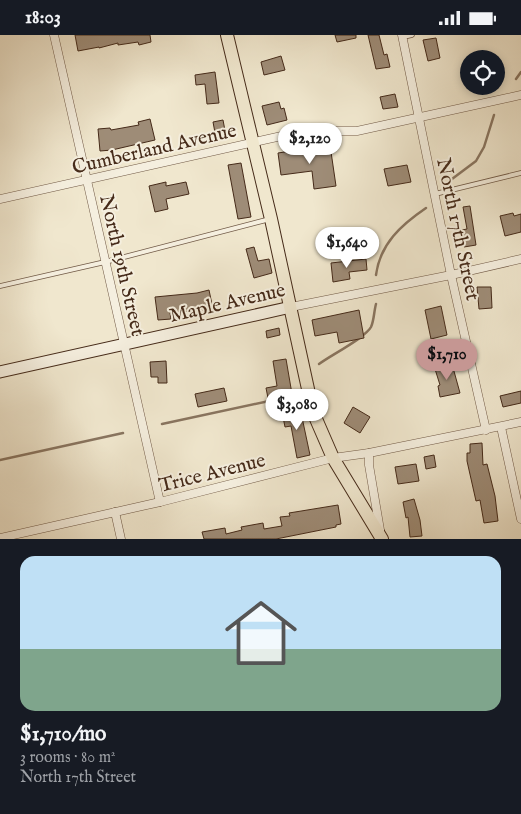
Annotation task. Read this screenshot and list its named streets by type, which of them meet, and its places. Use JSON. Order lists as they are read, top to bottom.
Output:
{
  "streets": {
    "street": [
      "Cumberland Avenue",
      "North 17th Street",
      "North 19th Street",
      "Maple Avenue",
      "Trice Avenue"
    ]
  },
  "crossings": [
    ["Cumberland Avenue", "North 17th Street"],
    ["Cumberland Avenue", "North 19th Street"],
    ["North 17th Street", "Maple Avenue"],
    ["North 17th Street", "Trice Avenue"],
    ["North 19th Street", "Maple Avenue"],
    ["North 19th Street", "Trice Avenue"]
  ],
  "page": {
    "status": "18:03",
    "price": [
      "$2,120",
      "$1,640",
      "$1,710",
      "$3,080"
    ],
    "list": [
      {
        "name": "$1,710/mo",
        "note": "3 rooms · 80 m² · North 17th Street"
      }
    ]
  }
}
